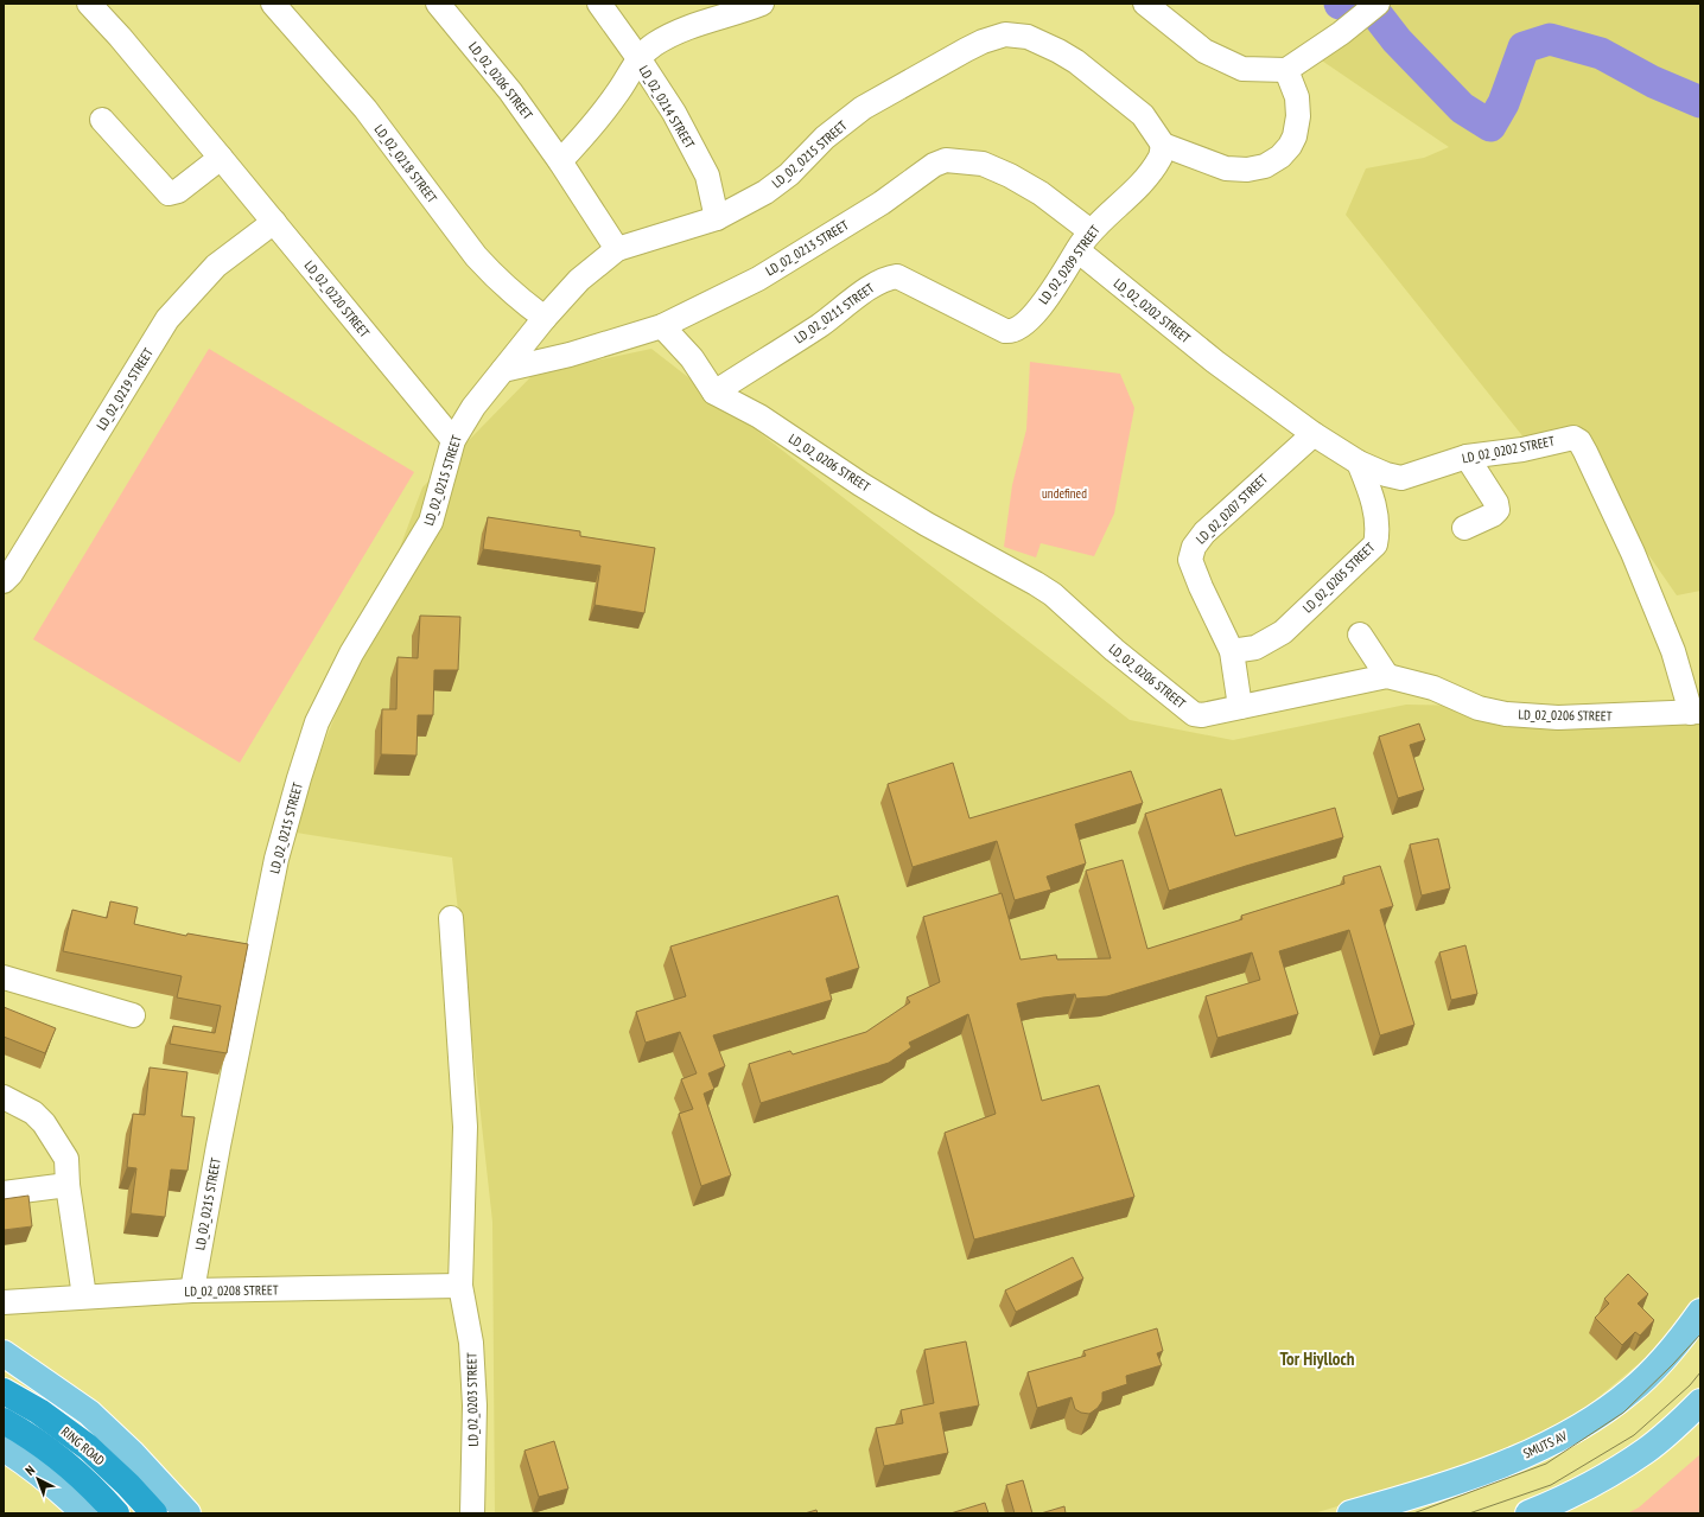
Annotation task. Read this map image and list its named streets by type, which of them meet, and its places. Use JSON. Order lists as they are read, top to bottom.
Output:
{
  "streets": {
    "highway": ["RING ROAD"],
    "main road": ["SMUTS AV"],
    "street": [
      "LD_02_0206 STREET",
      "LD_02_0214 STREET",
      "LD_02_0215 STREET",
      "LD_02_0218 STREET",
      "LD_02_0213 STREET",
      "LD_02_0209 STREET",
      "LD_02_0220 STREET",
      "LD_02_0202 STREET",
      "LD_02_0211 STREET",
      "LD_02_0219 STREET",
      "LD_02_0207 STREET",
      "LD_02_0205 STREET",
      "LD_02_0208 STREET",
      "LD_02_0203 STREET"
    ]
  },
  "crossings": [
    ["LD_02_0206 STREET", "LD_02_0215 STREET"],
    ["LD_02_0206 STREET", "LD_02_0202 STREET"],
    ["LD_02_0206 STREET", "LD_02_0211 STREET"],
    ["LD_02_0206 STREET", "LD_02_0207 STREET"],
    ["LD_02_0214 STREET", "LD_02_0215 STREET"],
    ["LD_02_0215 STREET", "LD_02_0218 STREET"],
    ["LD_02_0215 STREET", "LD_02_0213 STREET"],
    ["LD_02_0215 STREET", "LD_02_0209 STREET"],
    ["LD_02_0215 STREET", "LD_02_0220 STREET"],
    ["LD_02_0215 STREET", "LD_02_0208 STREET"],
    ["LD_02_0213 STREET", "LD_02_0209 STREET"],
    ["LD_02_0209 STREET", "LD_02_0202 STREET"],
    ["LD_02_0209 STREET", "LD_02_0211 STREET"],
    ["LD_02_0220 STREET", "LD_02_0219 STREET"],
    ["LD_02_0202 STREET", "LD_02_0207 STREET"],
    ["LD_02_0202 STREET", "LD_02_0205 STREET"],
    ["LD_02_0207 STREET", "LD_02_0205 STREET"],
    ["LD_02_0208 STREET", "LD_02_0203 STREET"]
  ],
  "districts": ["Tor Hiylloch"],
  "parks": ["undefined"],
  "north": "top left"
}
